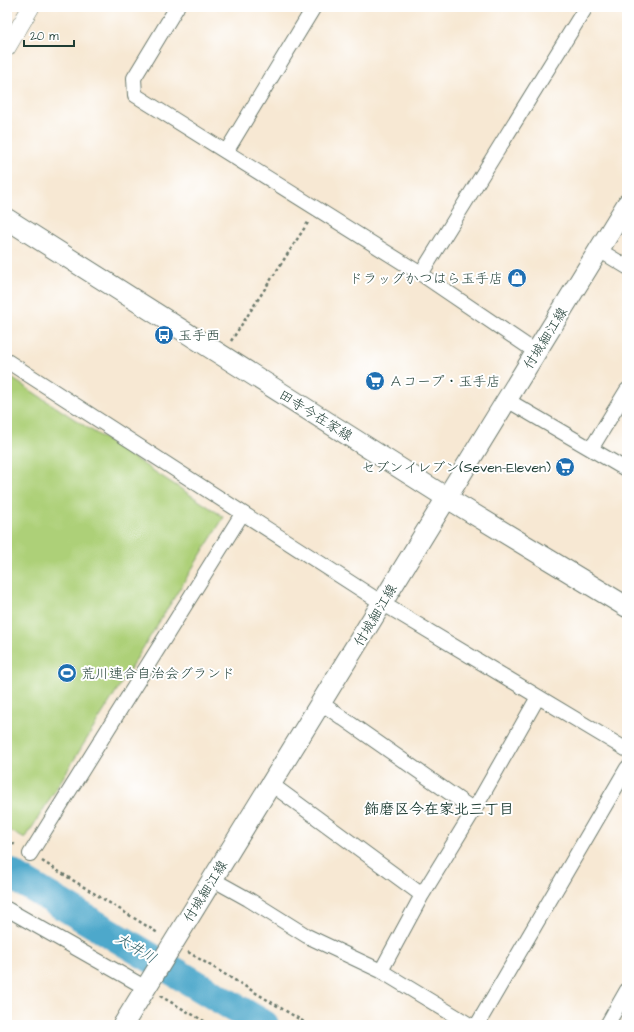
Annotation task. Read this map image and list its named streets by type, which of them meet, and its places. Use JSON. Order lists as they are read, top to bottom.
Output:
{
  "streets": {
    "main road": ["付城細江線", "田寺今在家線"]
  },
  "crossings": [
    ["付城細江線", "田寺今在家線"]
  ],
  "districts": ["飾磨区今在家北三丁目"],
  "water": ["大井川"],
  "places": {
    "shop": ["ドラッグかつはら玉手店"],
    "bus stop": ["玉手西"],
    "supermarket": ["Ａコープ・玉手店", "セブンイレブン(Seven-Eleven)"],
    "sports": ["荒川連合自治会グランド"]
  },
  "scale_bar": "20 m"
}
